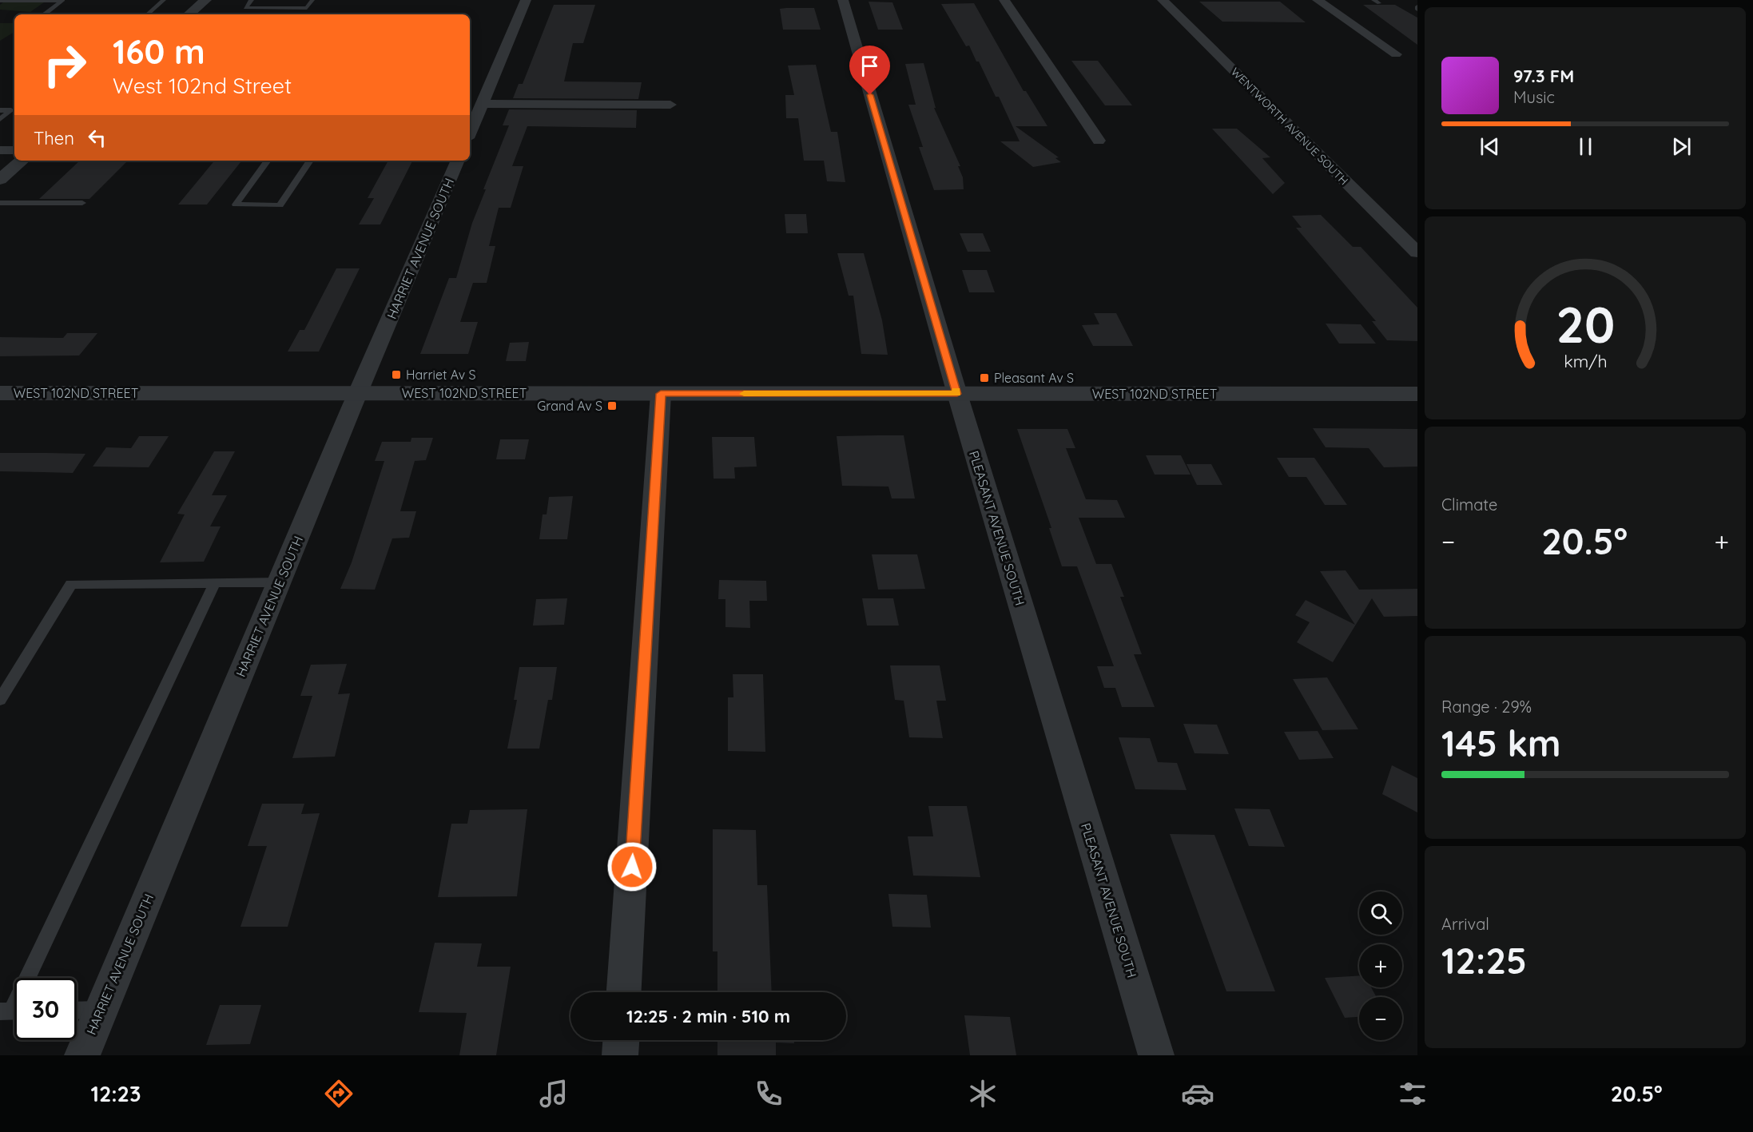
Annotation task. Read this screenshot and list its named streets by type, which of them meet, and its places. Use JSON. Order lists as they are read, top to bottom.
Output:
{
  "streets": {
    "street": [
      "WENTWORTH AVENUE SOUTH",
      "HARRIET AVENUE SOUTH",
      "WEST 102ND STREET",
      "PLEASANT AVENUE SOUTH"
    ]
  },
  "crossings": [
    ["HARRIET AVENUE SOUTH", "WEST 102ND STREET"],
    ["WEST 102ND STREET", "PLEASANT AVENUE SOUTH"]
  ],
  "places": {
    "transit": ["Harriet Av S", "Pleasant Av S", "Grand Av S"]
  },
  "page": {
    "turn": ["160 m", "West 102nd Street"],
    "song": ["97.3 FM", "Music"],
    "then": "Then",
    "tile": [
      "Climate",
      ["Range · 29%", "145 km"],
      ["Arrival", "12:25"]
    ],
    "heat": ["−", "20.5°", "+"],
    "map_buttons": ["+", "−"],
    "limit": "30",
    "trip": "12:25 · 2 min · 510 m",
    "tabs": ["12:23", "20.5°"],
    "gauge": ["20", "km/h"]
  }
}
